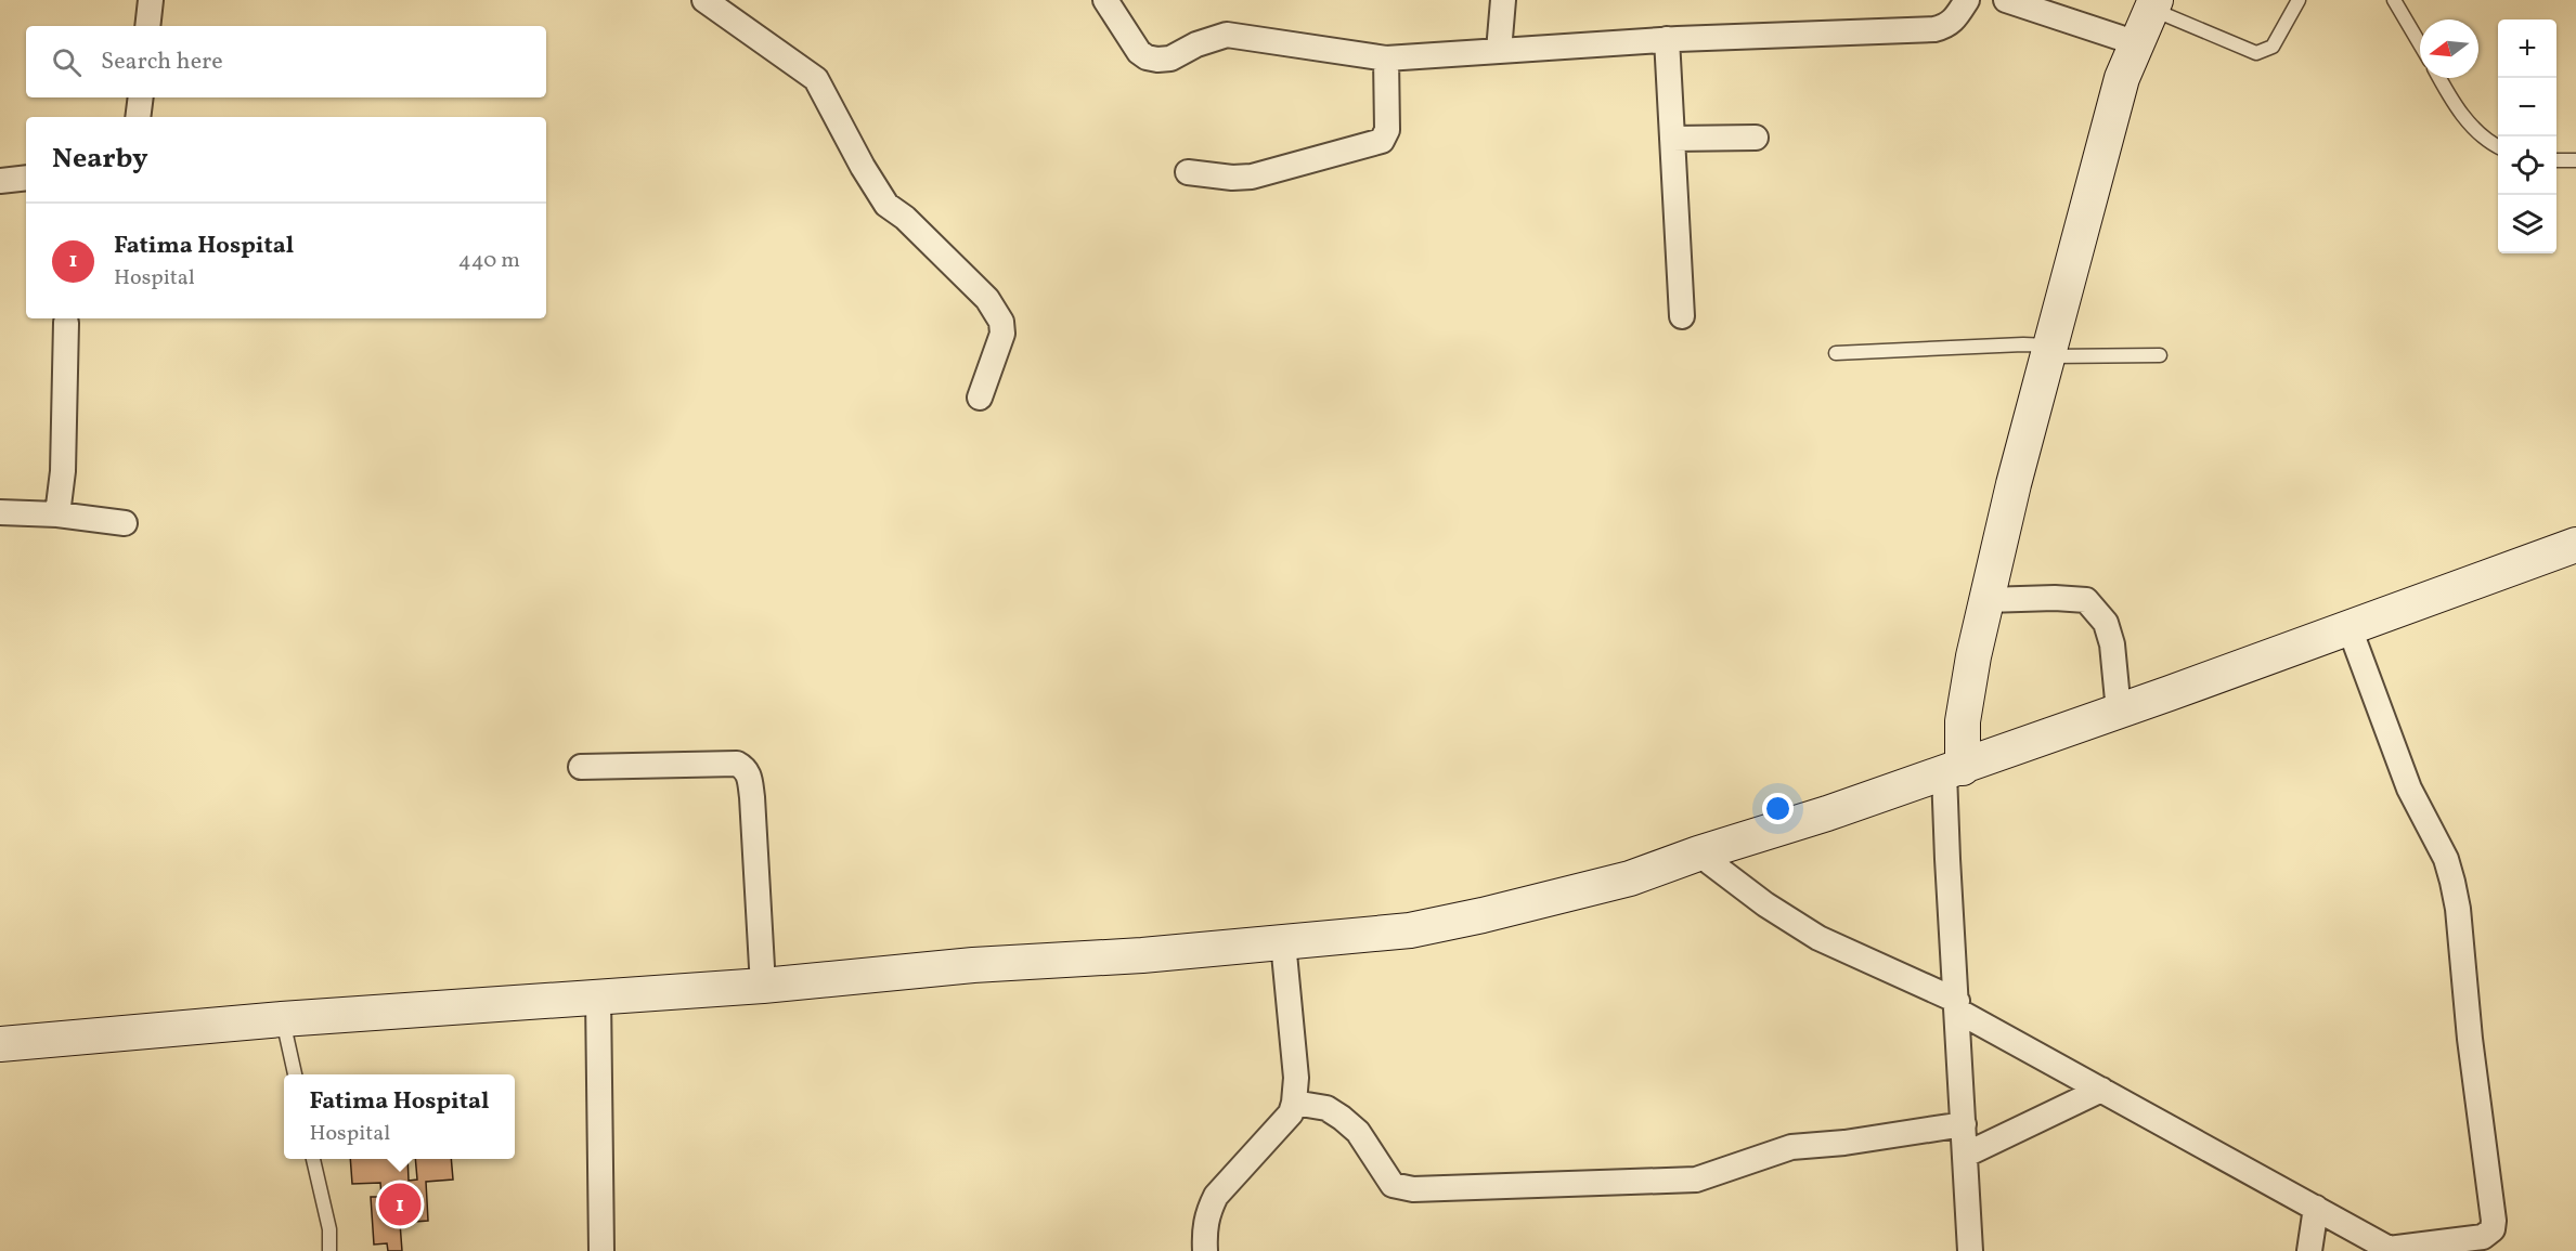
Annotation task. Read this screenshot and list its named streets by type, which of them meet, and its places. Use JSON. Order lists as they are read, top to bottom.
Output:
{
  "north": "left",
  "page": {
    "map_buttons": ["+", "−"],
    "search": "Search here",
    "heading": "Nearby",
    "list": [
      {
        "mark": "1",
        "name": "Fatima Hospital",
        "note": "Hospital",
        "value": "440 m"
      }
    ],
    "popup": ["Fatima Hospital", "Hospital"],
    "pins": "1"
  }
}
